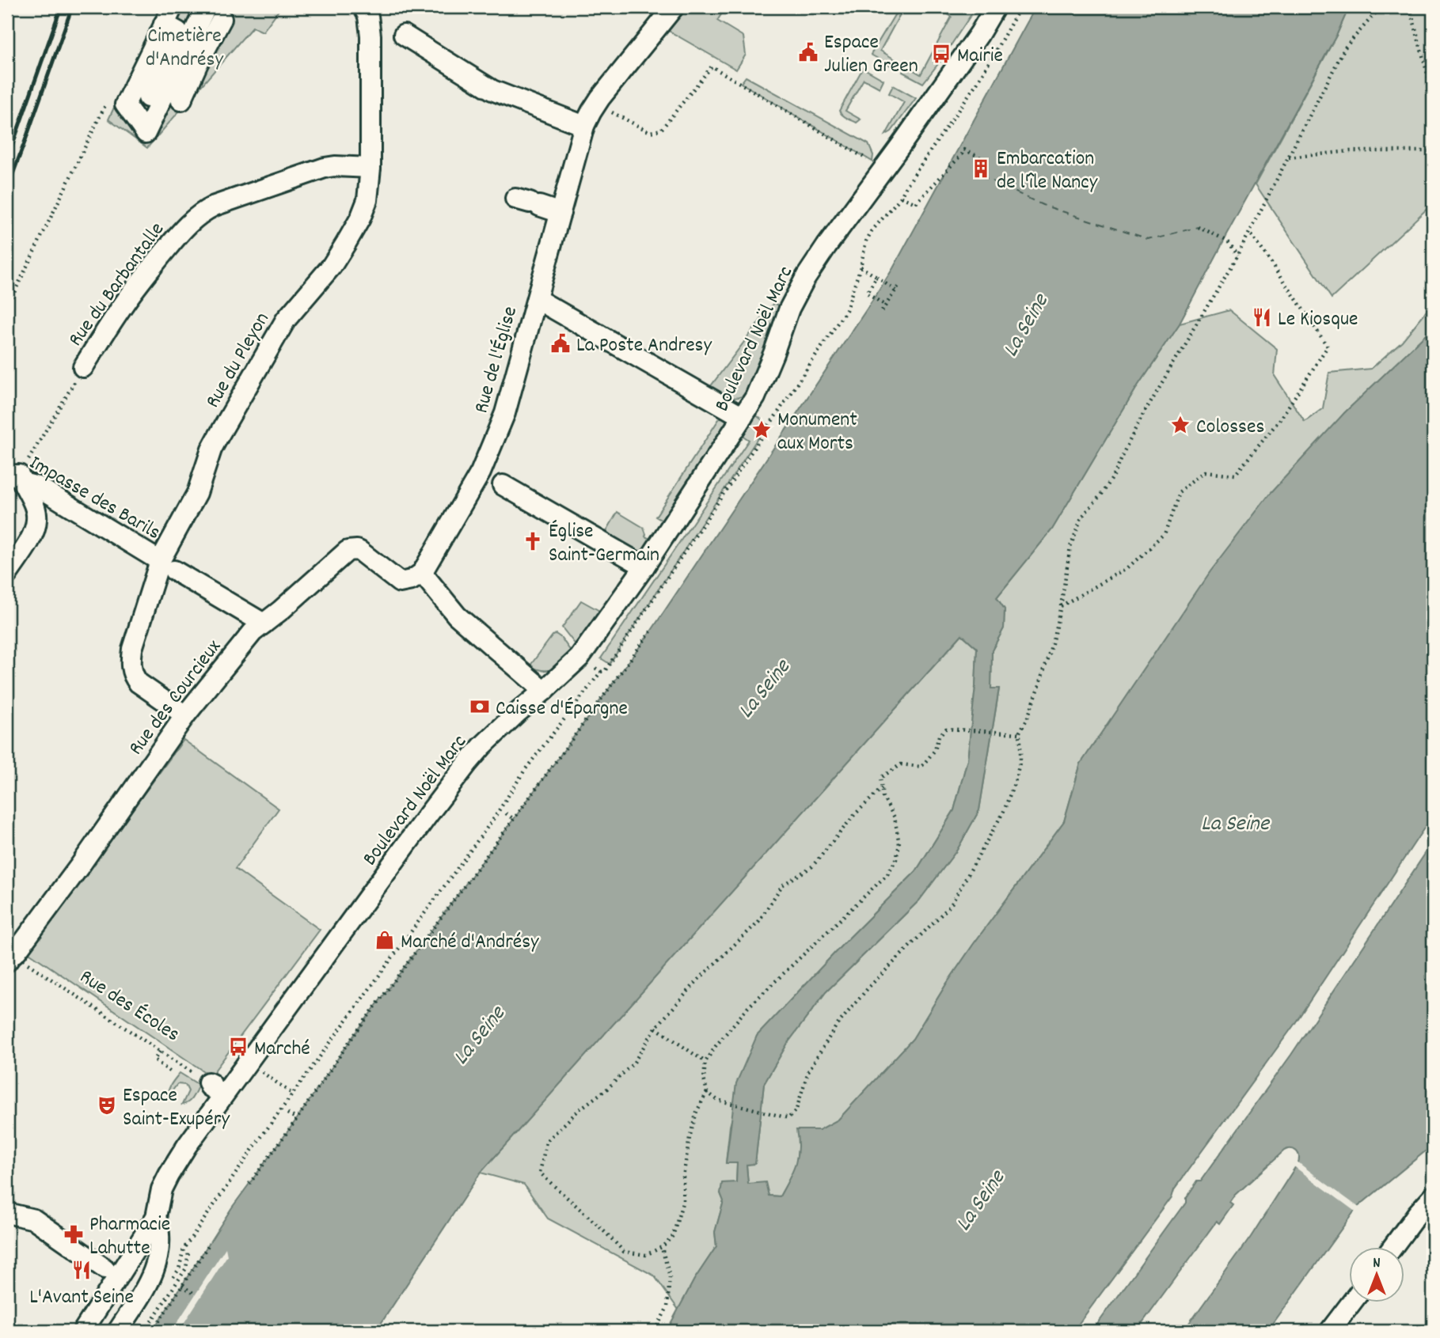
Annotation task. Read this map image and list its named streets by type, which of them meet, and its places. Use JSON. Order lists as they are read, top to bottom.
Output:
{
  "streets": {
    "street": [
      "Rue du Barbantalle",
      "Boulevard Noël Marc",
      "Rue du Pleyon",
      "Rue de l'Église",
      "Impasse des Barils",
      "Rue des Courcieux"
    ],
    "path": ["Rue des Écoles"]
  },
  "crossings": [
    ["Rue du Barbantalle", "Rue du Pleyon"],
    ["Rue du Pleyon", "Impasse des Barils"],
    ["Rue du Pleyon", "Rue des Courcieux"],
    ["Rue de l'Église", "Rue des Courcieux"],
    ["Impasse des Barils", "Rue des Courcieux"]
  ],
  "water": ["La Seine"],
  "parks": ["Cimetière d'Andrésy"],
  "places": {
    "public building": ["Espace Julien Green", "La Poste Andresy"],
    "bus stop": ["Mairie", "Marché"],
    "building": ["Embarcation de l'île Nancy"],
    "restaurant": ["Le Kiosque", "L'Avant Seine"],
    "place": ["Colosses", "Monument aux Morts"],
    "church": ["Église Saint-Germain"],
    "bank": ["Caisse d'Épargne"],
    "shop": ["Marché d'Andrésy"],
    "theatre": ["Espace Saint-Exupéry"],
    "pharmacy": ["Pharmacie Lahutte"]
  },
  "north": "top"
}
